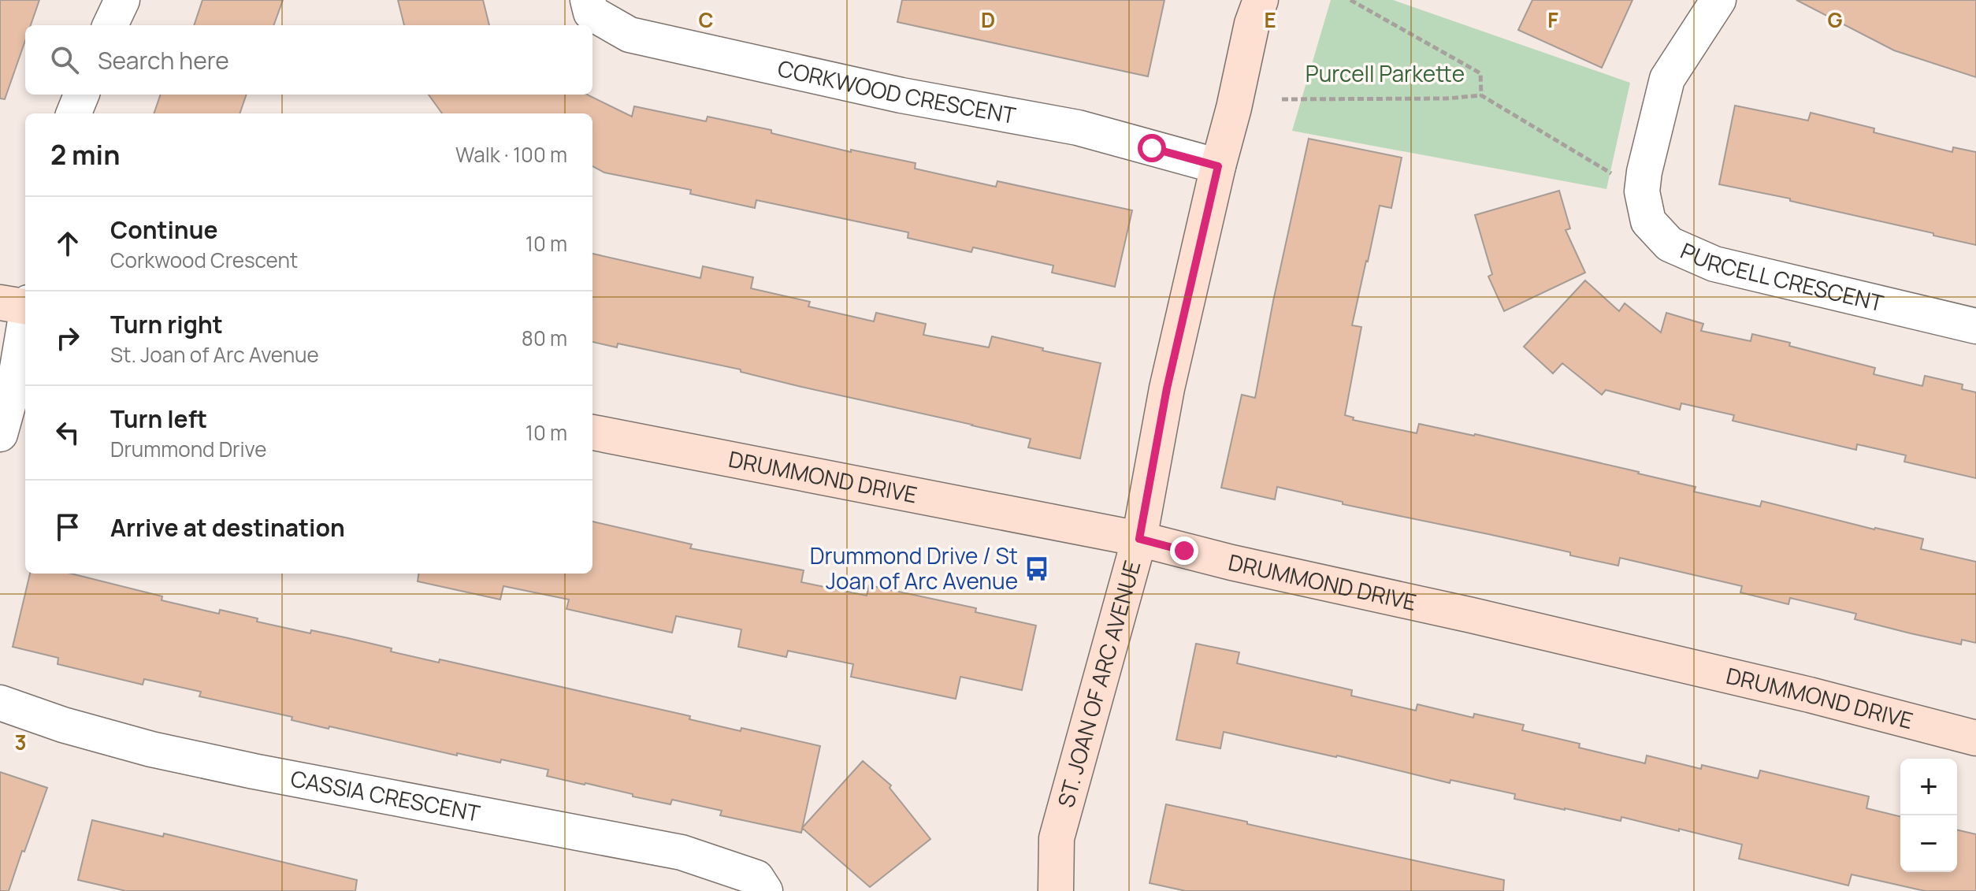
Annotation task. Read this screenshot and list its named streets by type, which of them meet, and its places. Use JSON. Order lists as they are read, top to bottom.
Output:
{
  "streets": {
    "street": [
      "CORKWOOD CRESCENT",
      "PURCELL CRESCENT",
      "DRUMMOND DRIVE",
      "ST. JOAN OF ARC AVENUE",
      "CASSIA CRESCENT"
    ]
  },
  "crossings": [
    ["CORKWOOD CRESCENT", "ST. JOAN OF ARC AVENUE"],
    ["DRUMMOND DRIVE", "ST. JOAN OF ARC AVENUE"]
  ],
  "parks": ["Purcell Parkette"],
  "places": {
    "bus stop": ["Drummond Drive / St Joan of Arc Avenue"]
  },
  "page": {
    "search": "Search here",
    "heading": ["2 min", "Walk · 100 m"],
    "list": [
      ["Continue", "Corkwood Crescent", "10 m"],
      ["Turn right", "St. Joan of Arc Avenue", "80 m"],
      ["Turn left", "Drummond Drive", "10 m"],
      "Arrive at destination"
    ],
    "map_buttons": ["+", "−"]
  },
  "grid": {
    "columns": [
      "C",
      "D",
      "E",
      "F",
      "G"
    ],
    "rows": ["3"]
  }
}
